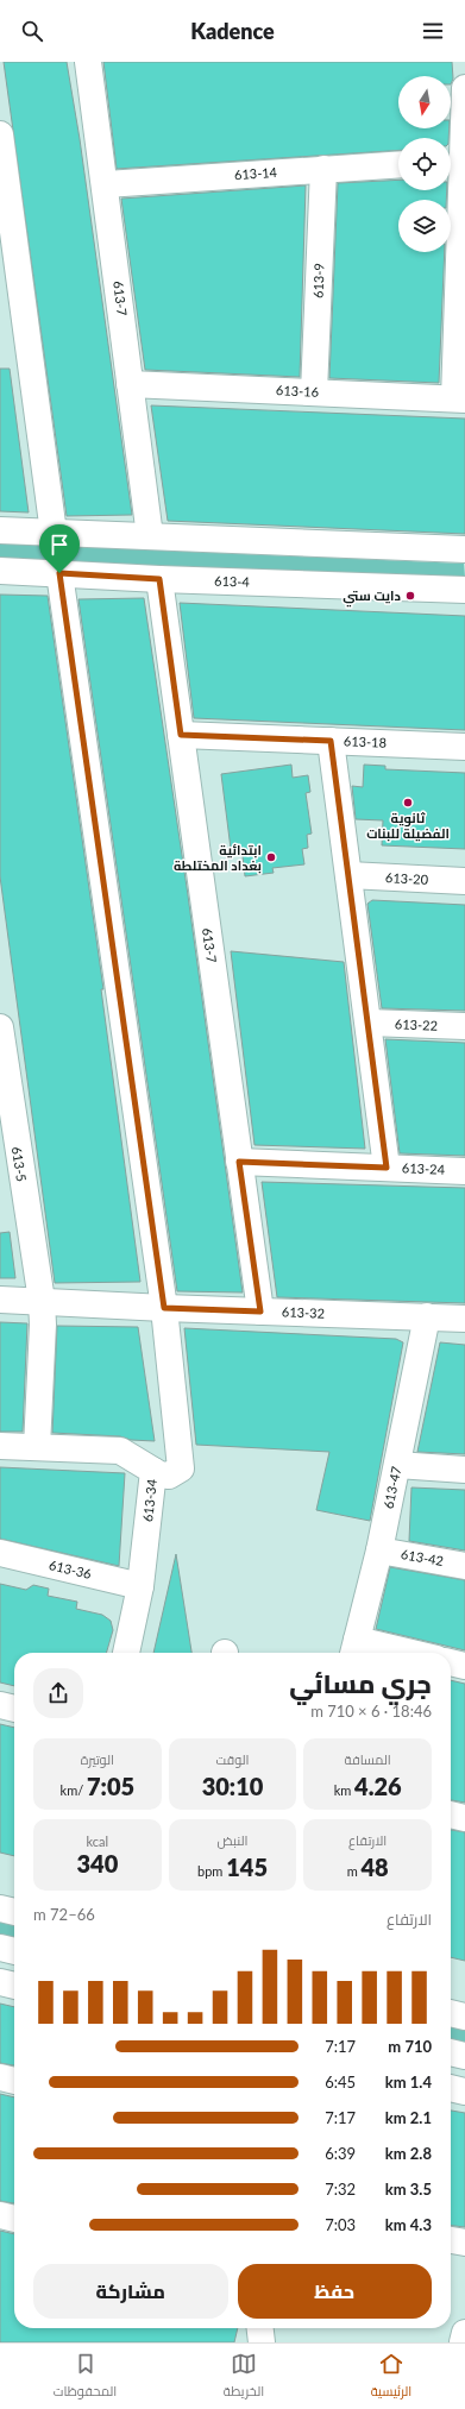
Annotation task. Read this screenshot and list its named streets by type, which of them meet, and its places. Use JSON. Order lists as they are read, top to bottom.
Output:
{
  "streets": {
    "street": [
      "613-14",
      "613-9",
      "613-7",
      "613-16",
      "613-4",
      "613-18",
      "613-20",
      "613-22",
      "613-5",
      "613-24",
      "613-32",
      "613-47",
      "613-34",
      "613-42",
      "613-36"
    ]
  },
  "crossings": [
    ["613-14", "613-9"],
    ["613-14", "613-7"],
    ["613-9", "613-16"],
    ["613-7", "613-16"],
    ["613-7", "613-4"],
    ["613-7", "613-18"],
    ["613-7", "613-24"],
    ["613-7", "613-32"],
    ["613-5", "613-32"],
    ["613-5", "613-34"],
    ["613-32", "613-47"],
    ["613-47", "613-42"],
    ["613-34", "613-36"]
  ],
  "places": ["دايت ستي", "ثانوية الفضيلة للبنات", "ابتدائية بغداد المختلطة"],
  "north": "bottom",
  "page": {
    "header": "Kadence",
    "heading": ["جري مسائي", "18:46 · 6 × 710 m"],
    "stats": [
      ["المسافة", "4.26 km"],
      ["الوقت", "30:10"],
      ["الوتيرة", "7:05 /km"],
      ["الارتفاع", "48 m"],
      ["النبض", "145 bpm"],
      ["kcal", "340"]
    ],
    "chart": ["الارتفاع", "66–72 m"],
    "list": [
      {
        "name": "710 m",
        "note": "7:17"
      },
      {
        "name": "1.4 km",
        "note": "6:45"
      },
      {
        "name": "2.1 km",
        "note": "7:17"
      },
      {
        "name": "2.8 km",
        "note": "6:39"
      },
      {
        "name": "3.5 km",
        "note": "7:32"
      },
      {
        "name": "4.3 km",
        "note": "7:03"
      }
    ],
    "buttons": ["حفظ", "مشاركة"],
    "tabs": ["الرئيسية", "الخريطة", "المحفوظات"]
  }
}
